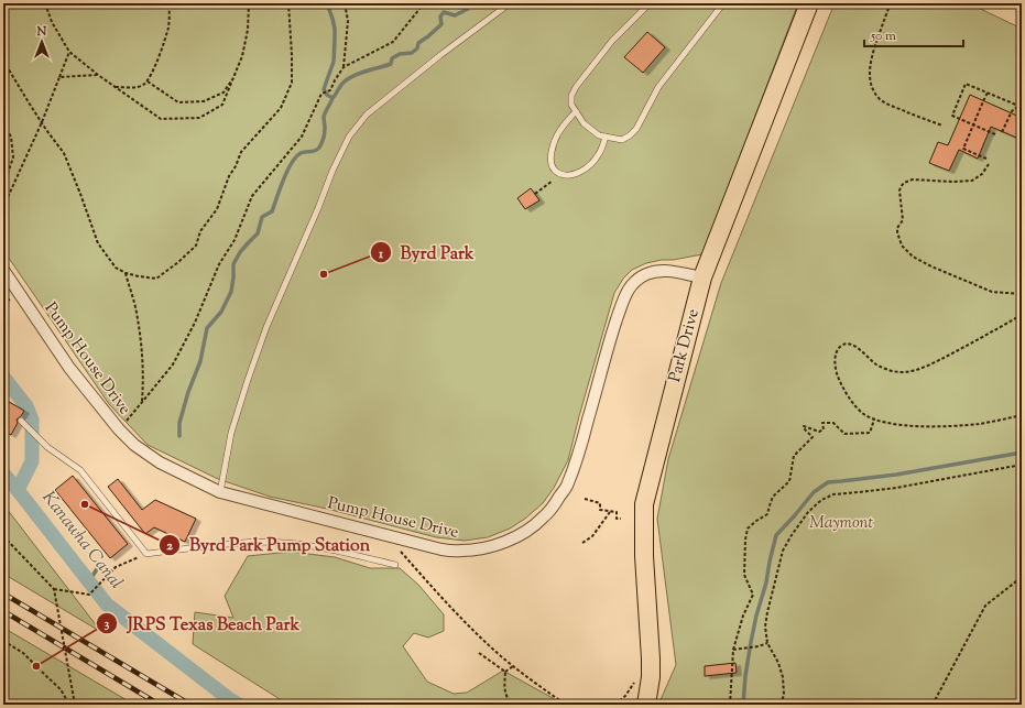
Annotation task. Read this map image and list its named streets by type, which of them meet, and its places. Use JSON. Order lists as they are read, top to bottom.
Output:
{
  "streets": {
    "main road": ["Park Drive"],
    "street": ["Pump House Drive"]
  },
  "crossings": [
    ["Park Drive", "Pump House Drive"]
  ],
  "water": ["Kanawha Canal"],
  "parks": ["Maymont"],
  "places": ["Byrd Park", "Byrd Park Pump Station", "JRPS Texas Beach Park"],
  "scale_bar": "50 m",
  "north": "top"
}
